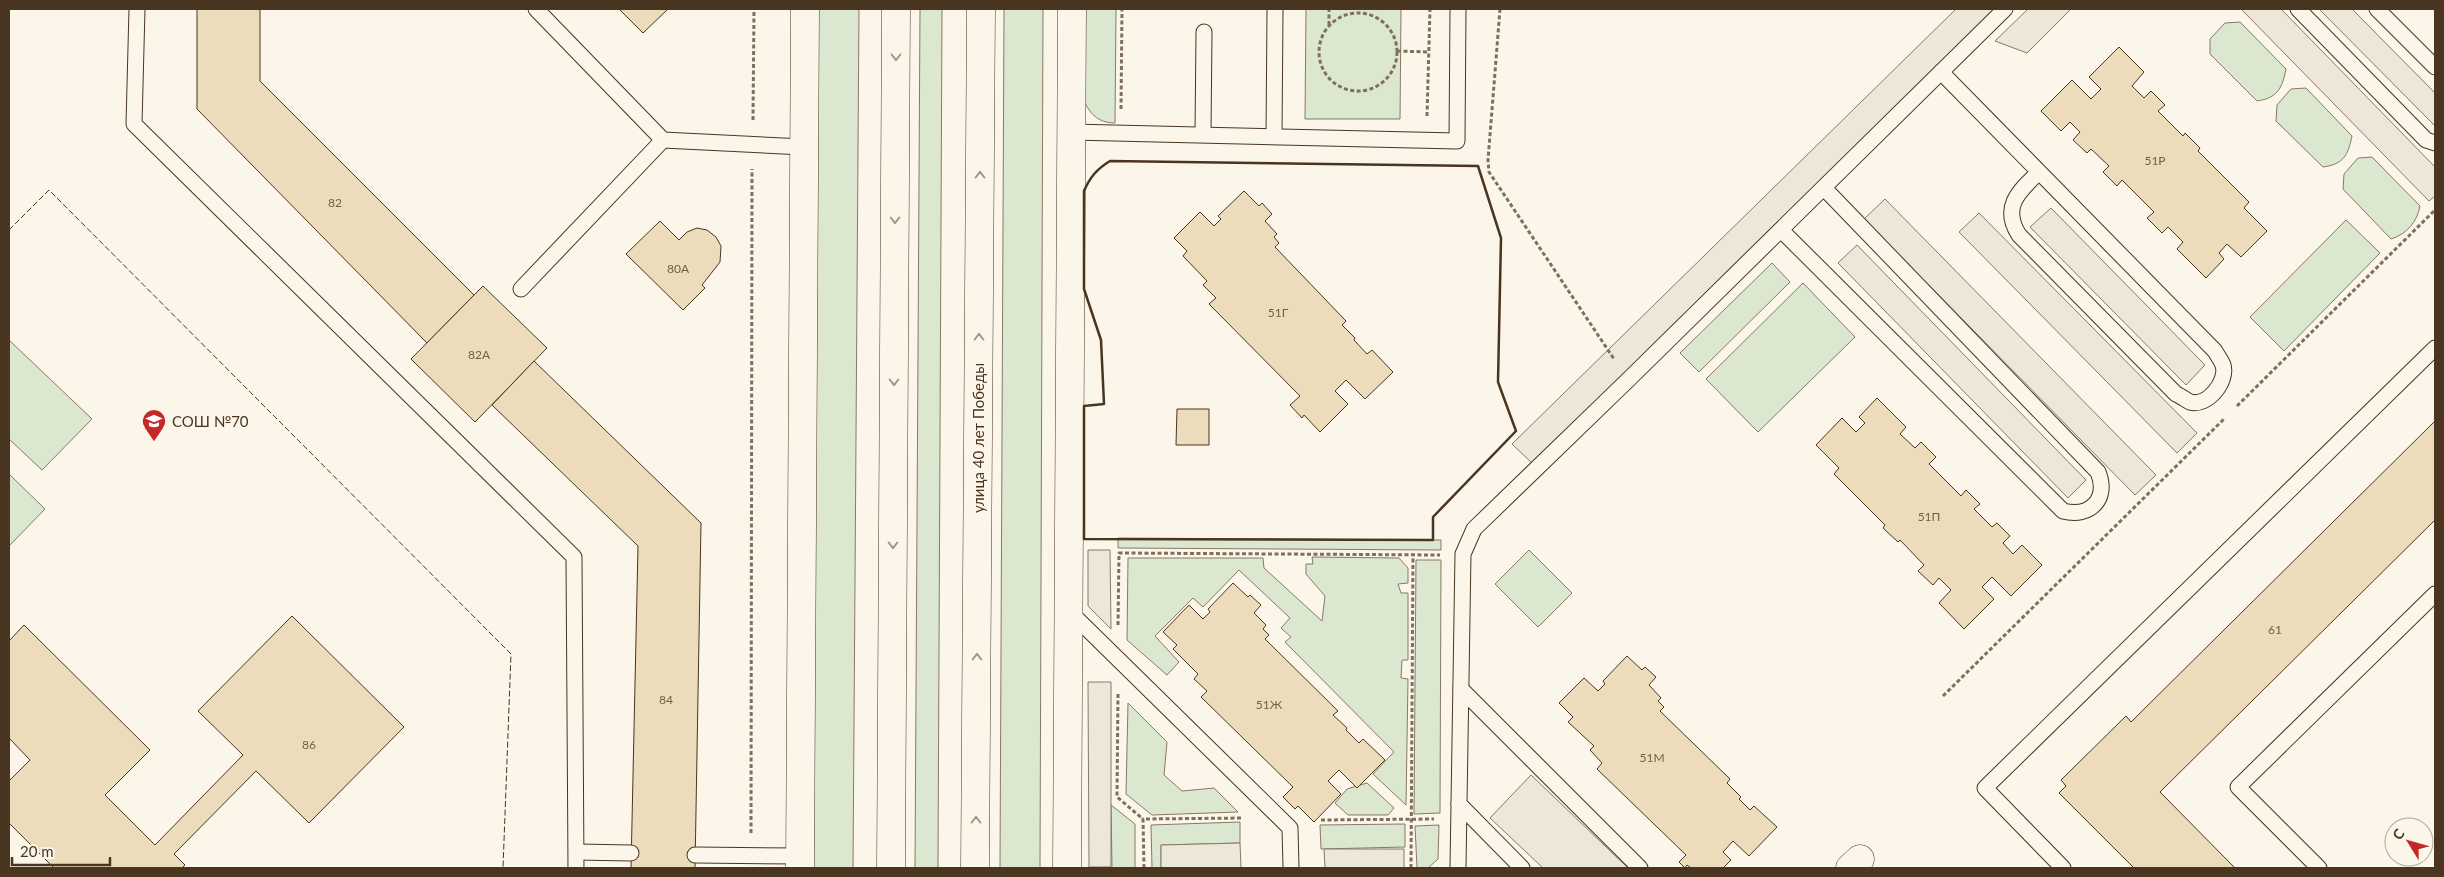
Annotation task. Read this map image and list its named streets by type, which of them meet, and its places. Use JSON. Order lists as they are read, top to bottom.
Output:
{
  "streets": {
    "street": ["улица 40 лет Победы"]
  },
  "places": {
    "school or university": ["СОШ №70"]
  },
  "house_numbers": [
    "51Р",
    "82",
    "80А",
    "51Г",
    "82А",
    "51П",
    "61",
    "84",
    "51Ж",
    "86",
    "51М"
  ],
  "scale_bar": "20 m",
  "north": "top left"
}
